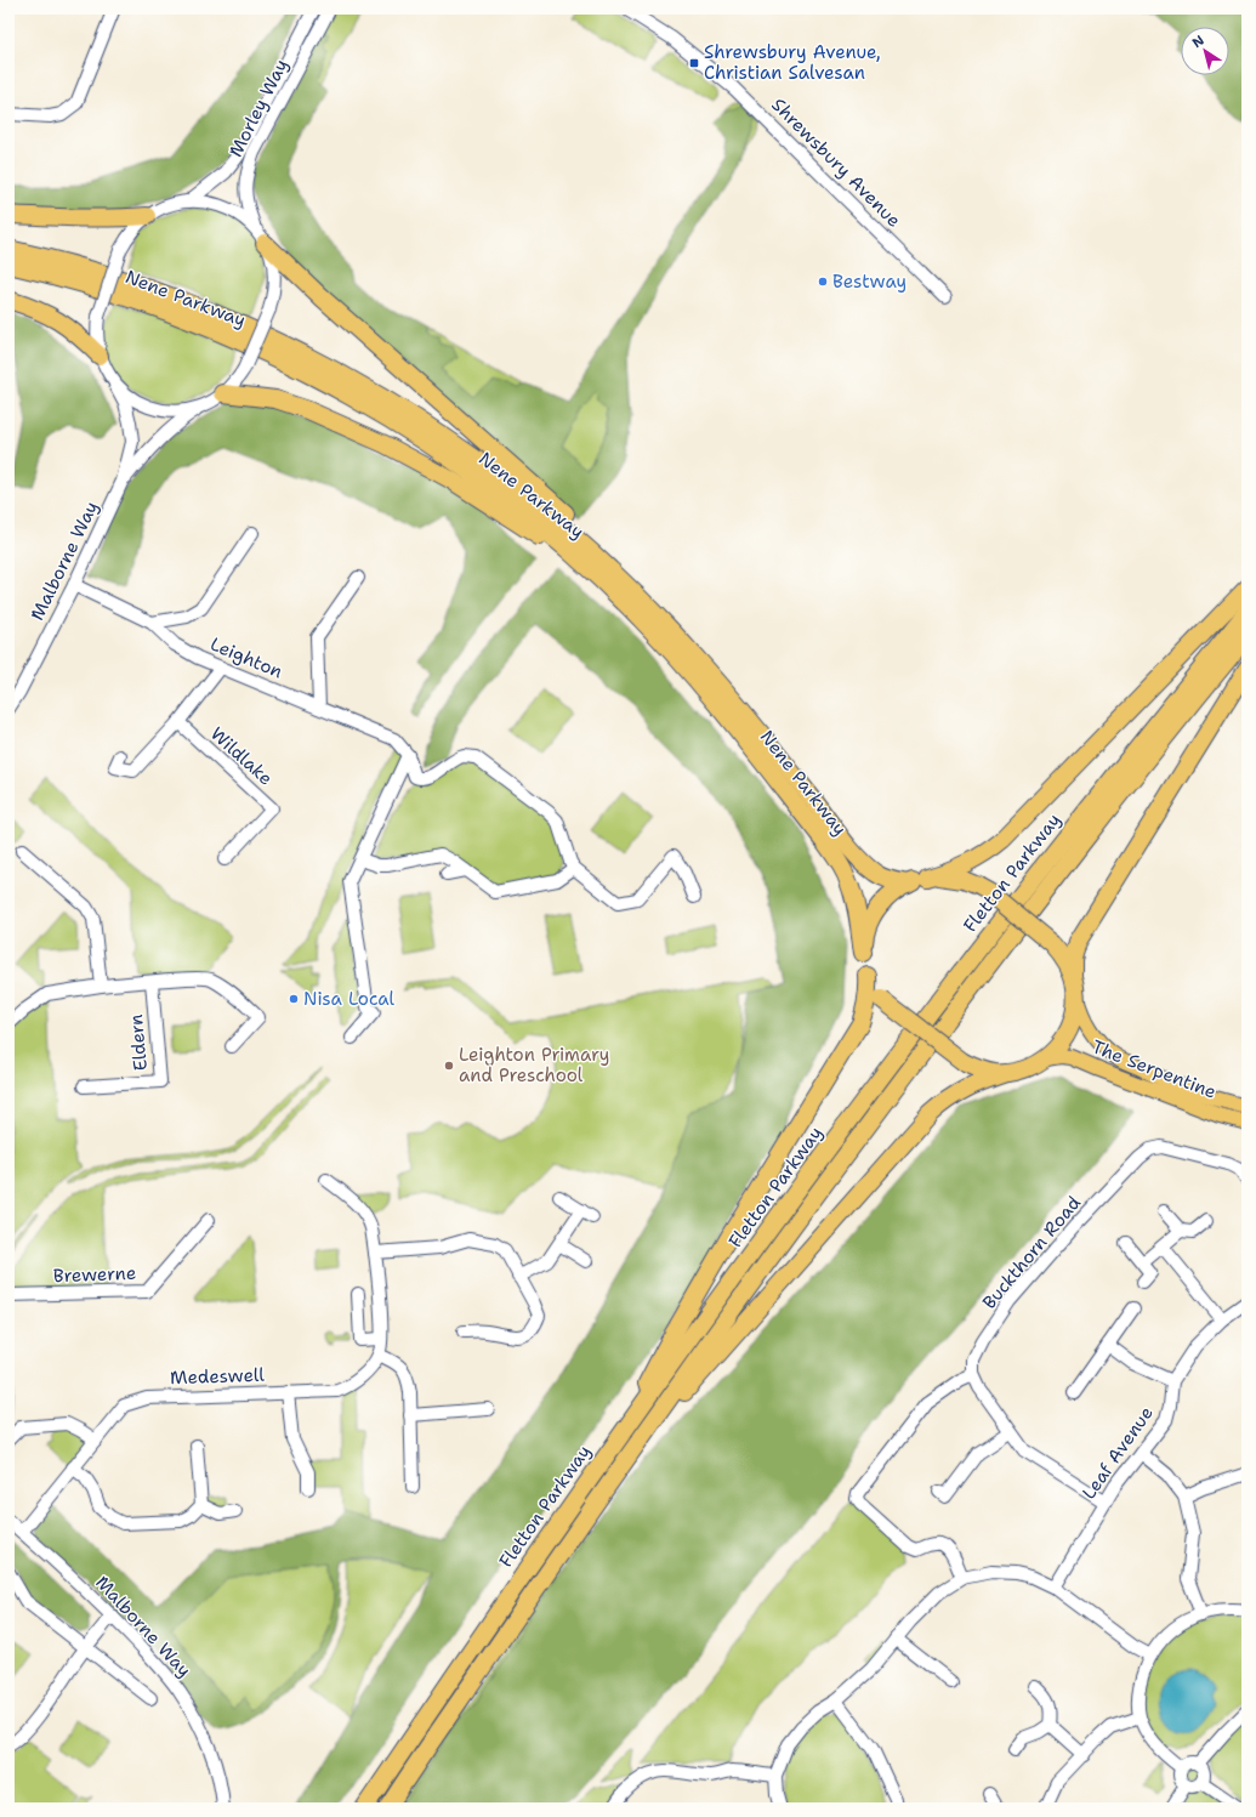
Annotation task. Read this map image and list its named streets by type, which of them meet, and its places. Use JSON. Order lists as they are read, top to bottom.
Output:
{
  "streets": {
    "highway": ["Nene Parkway", "Fletton Parkway"],
    "main road": ["The Serpentine"],
    "street": [
      "Morley Way",
      "Shrewsbury Avenue",
      "Malborne Way",
      "Leighton",
      "Wildlake",
      "Eldern",
      "Buckthorn Road",
      "Brewerne",
      "Medeswell",
      "Leaf Avenue"
    ]
  },
  "crossings": [
    ["Morley Way", "Malborne Way"],
    ["Malborne Way", "Leighton"],
    ["Malborne Way", "Medeswell"]
  ],
  "places": {
    "transit": ["Shrewsbury Avenue, Christian Salvesan"],
    "other": ["Bestway", "Nisa Local", "Leighton Primary and Preschool"]
  },
  "north": "top left"
}
